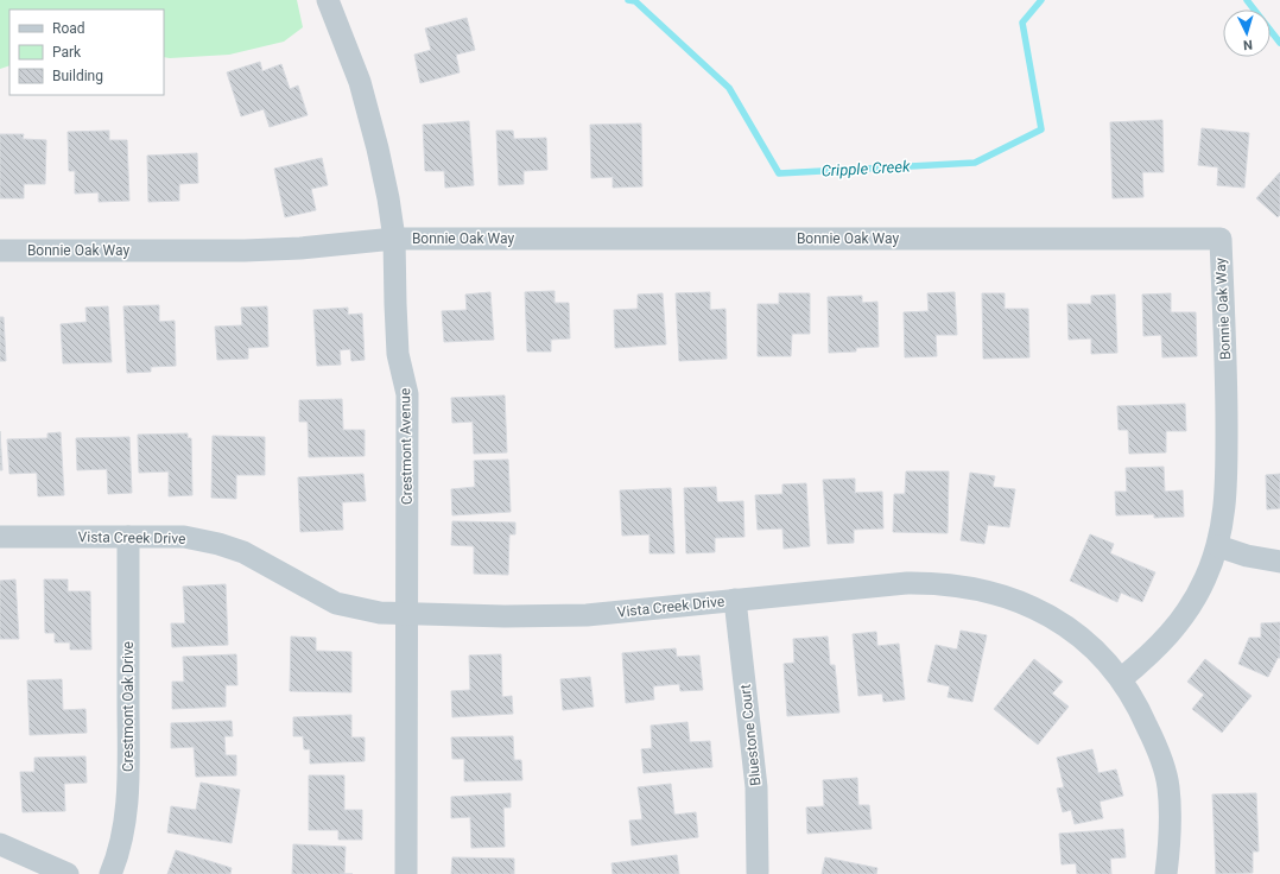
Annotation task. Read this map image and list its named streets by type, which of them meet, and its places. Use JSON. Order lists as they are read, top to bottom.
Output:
{
  "streets": {
    "street": [
      "Bonnie Oak Way",
      "Crestmont Avenue",
      "Vista Creek Drive",
      "Crestmont Oak Drive",
      "Bluestone Court"
    ]
  },
  "crossings": [
    ["Bonnie Oak Way", "Crestmont Avenue"],
    ["Bonnie Oak Way", "Vista Creek Drive"],
    ["Crestmont Avenue", "Vista Creek Drive"],
    ["Vista Creek Drive", "Crestmont Oak Drive"],
    ["Vista Creek Drive", "Bluestone Court"]
  ],
  "water": ["Cripple Creek"],
  "legend": ["Road", "Park", "Building"],
  "north": "bottom"
}
